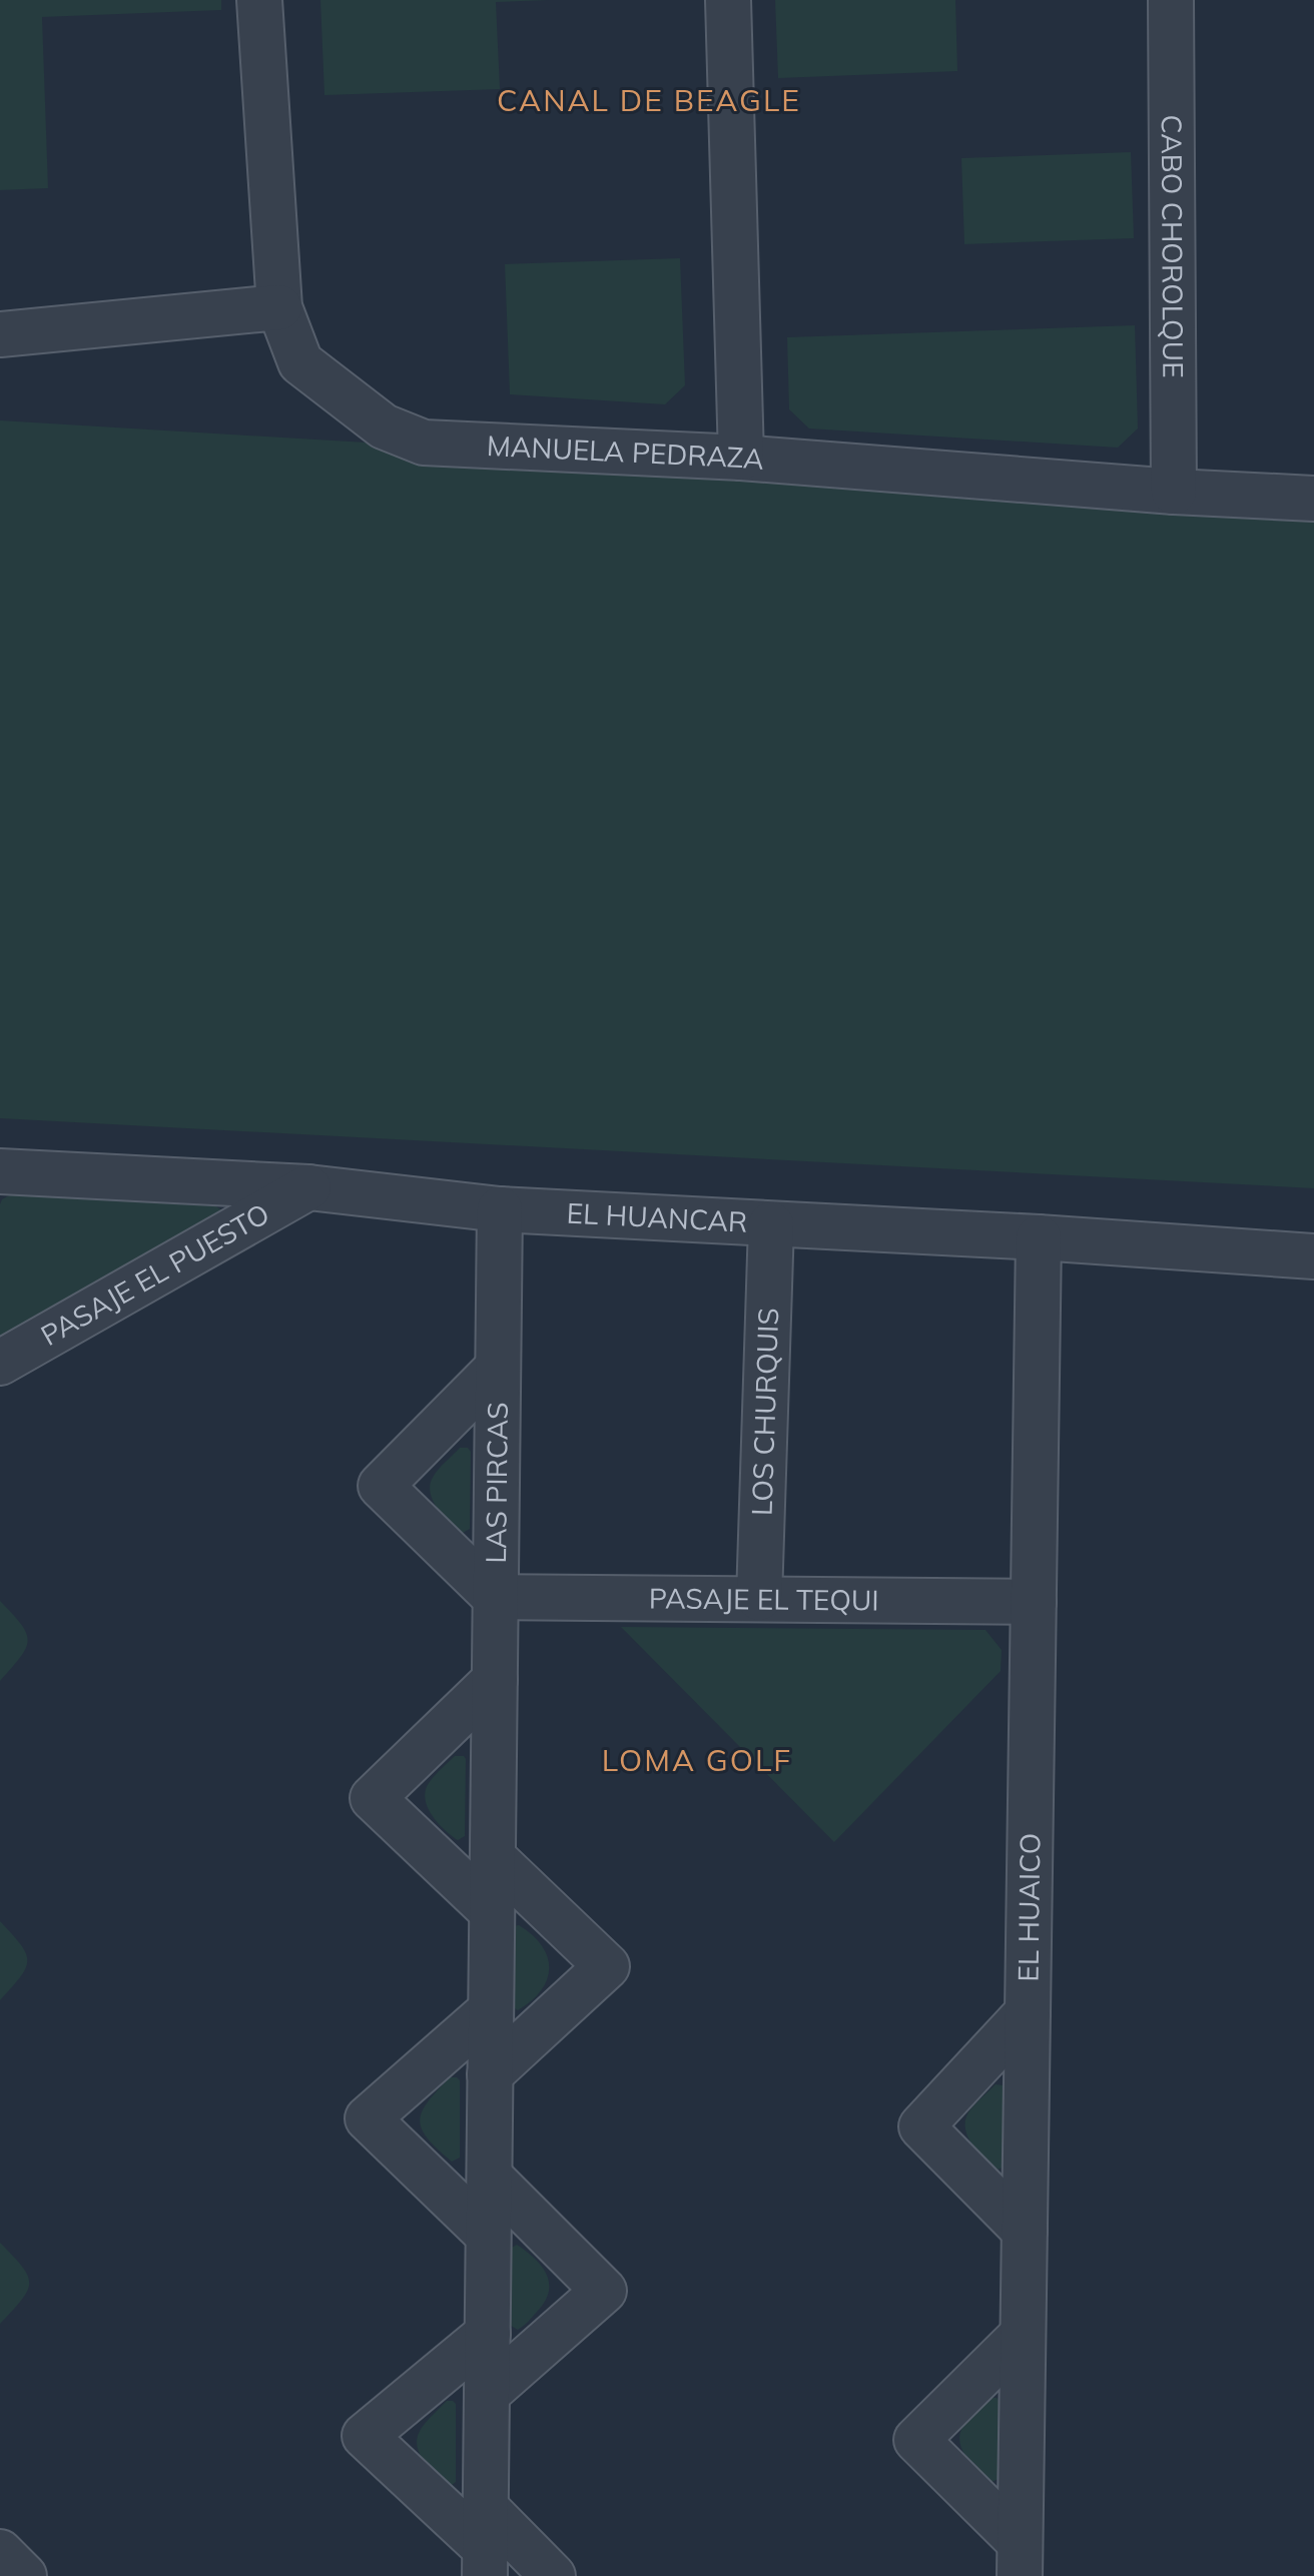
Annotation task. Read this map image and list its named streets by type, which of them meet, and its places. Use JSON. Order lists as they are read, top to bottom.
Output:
{
  "streets": {
    "street": [
      "CABO CHOROLQUE",
      "MANUELA PEDRAZA",
      "EL HUANCAR",
      "PASAJE EL PUESTO",
      "LOS CHURQUIS",
      "LAS PIRCAS",
      "PASAJE EL TEQUI",
      "EL HUAICO"
    ]
  },
  "crossings": [
    ["CABO CHOROLQUE", "MANUELA PEDRAZA"],
    ["EL HUANCAR", "PASAJE EL PUESTO"],
    ["EL HUANCAR", "LOS CHURQUIS"],
    ["EL HUANCAR", "LAS PIRCAS"],
    ["EL HUANCAR", "EL HUAICO"],
    ["LOS CHURQUIS", "PASAJE EL TEQUI"],
    ["LAS PIRCAS", "PASAJE EL TEQUI"],
    ["PASAJE EL TEQUI", "EL HUAICO"]
  ],
  "districts": ["CANAL DE BEAGLE", "LOMA GOLF"]
}
